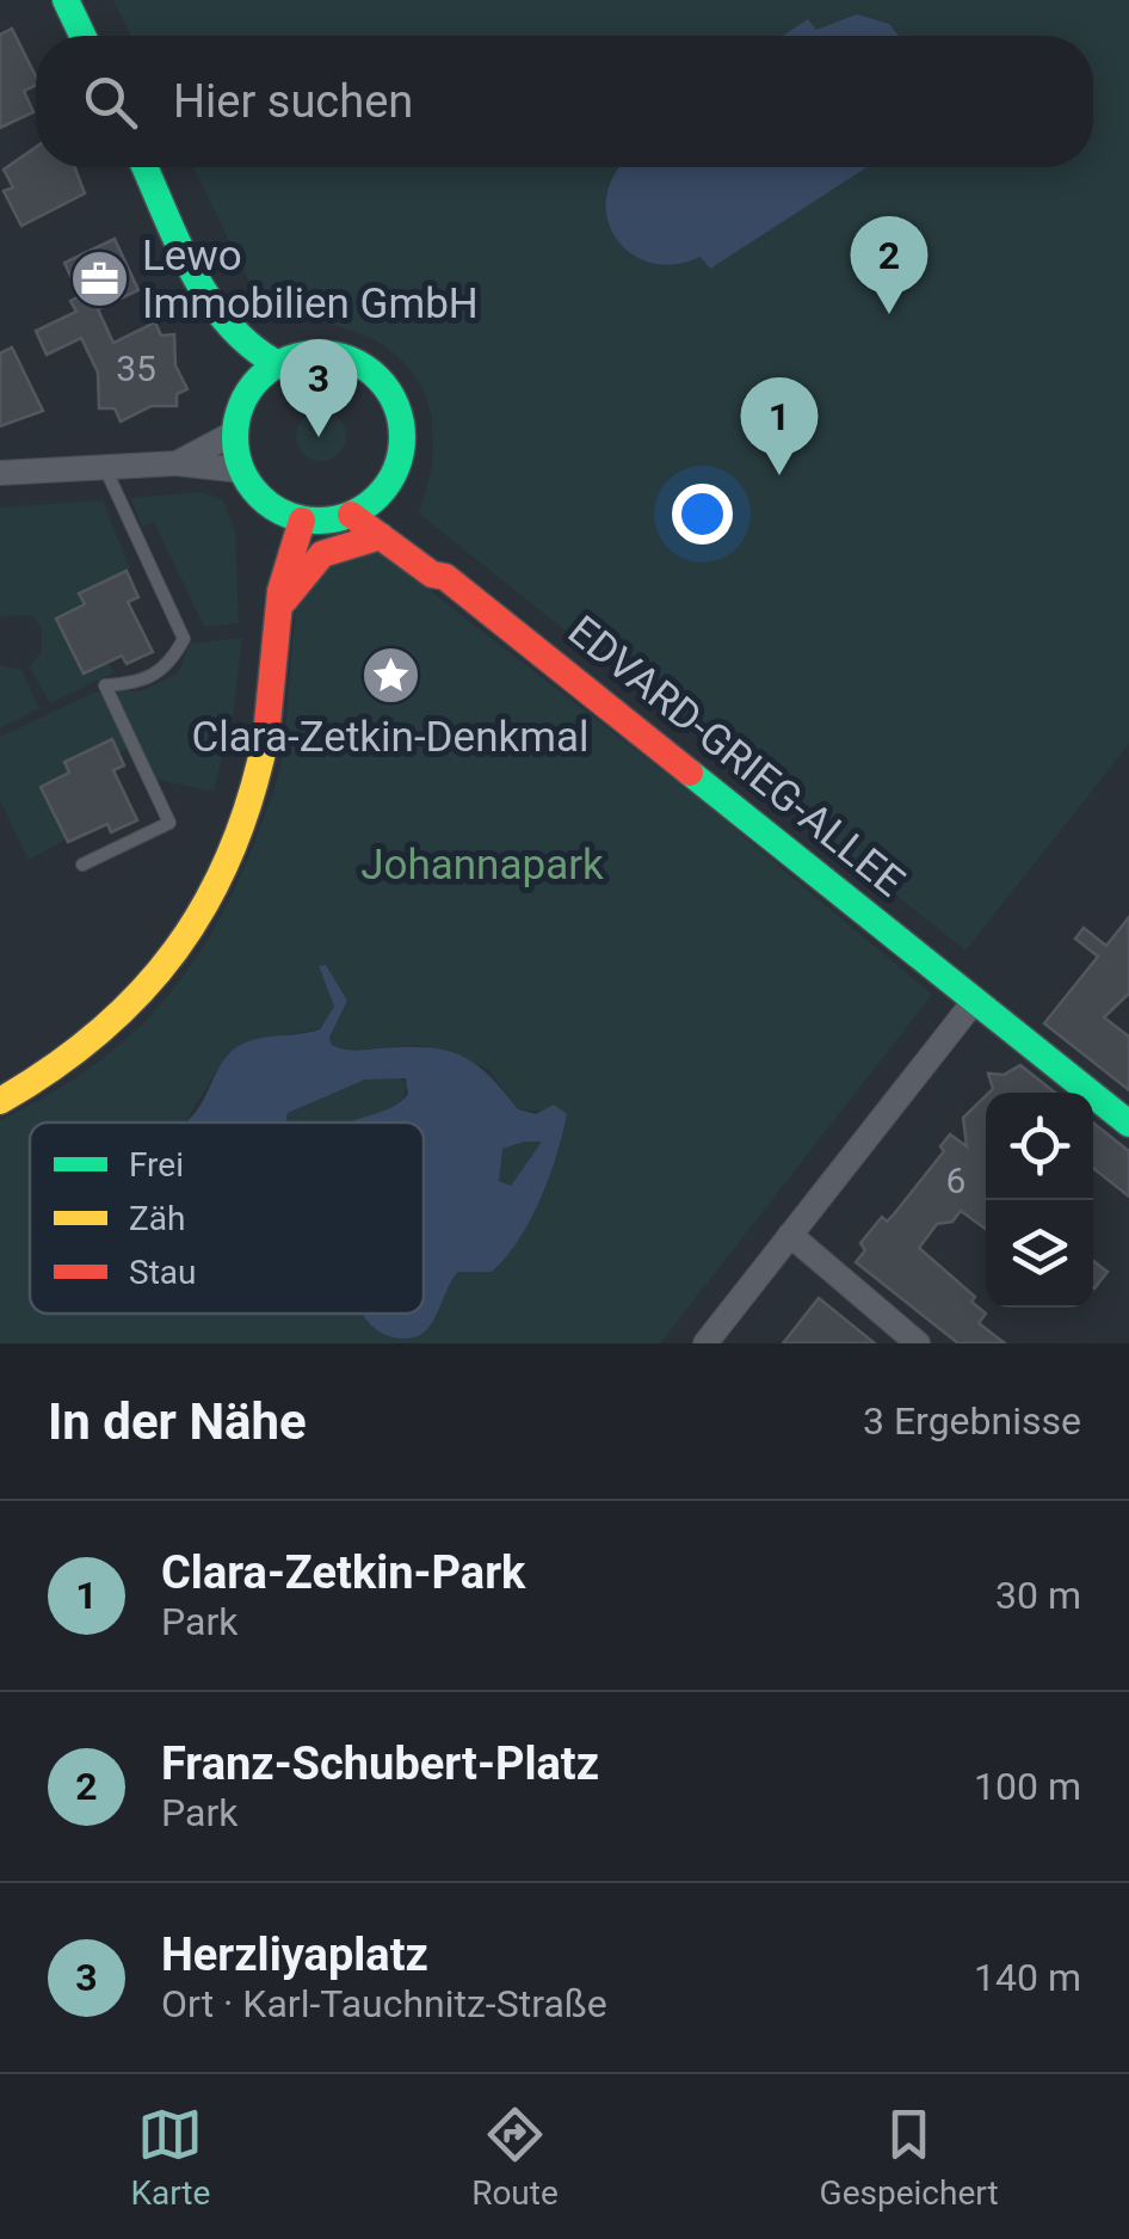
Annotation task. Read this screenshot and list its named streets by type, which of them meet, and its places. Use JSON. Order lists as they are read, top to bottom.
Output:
{
  "streets": {
    "main road": ["EDVARD-GRIEG-ALLEE"]
  },
  "parks": ["Johannapark"],
  "places": {
    "office": ["Lewo Immobilien GmbH"],
    "place": ["Clara-Zetkin-Denkmal"]
  },
  "house_numbers": ["35", "6"],
  "legend": ["Frei", "Zäh", "Stau"],
  "page": {
    "search": "Hier suchen",
    "pins": ["2", "3", "1"],
    "heading": ["In der Nähe", "3 Ergebnisse"],
    "list": [
      {
        "mark": "1",
        "name": "Clara-Zetkin-Park",
        "note": "Park",
        "value": "30 m"
      },
      {
        "mark": "2",
        "name": "Franz-Schubert-Platz",
        "note": "Park",
        "value": "100 m"
      },
      {
        "mark": "3",
        "name": "Herzliyaplatz",
        "note": "Ort · Karl-Tauchnitz-Straße",
        "value": "140 m"
      }
    ],
    "nav": ["Karte", "Route", "Gespeichert"]
  }
}
